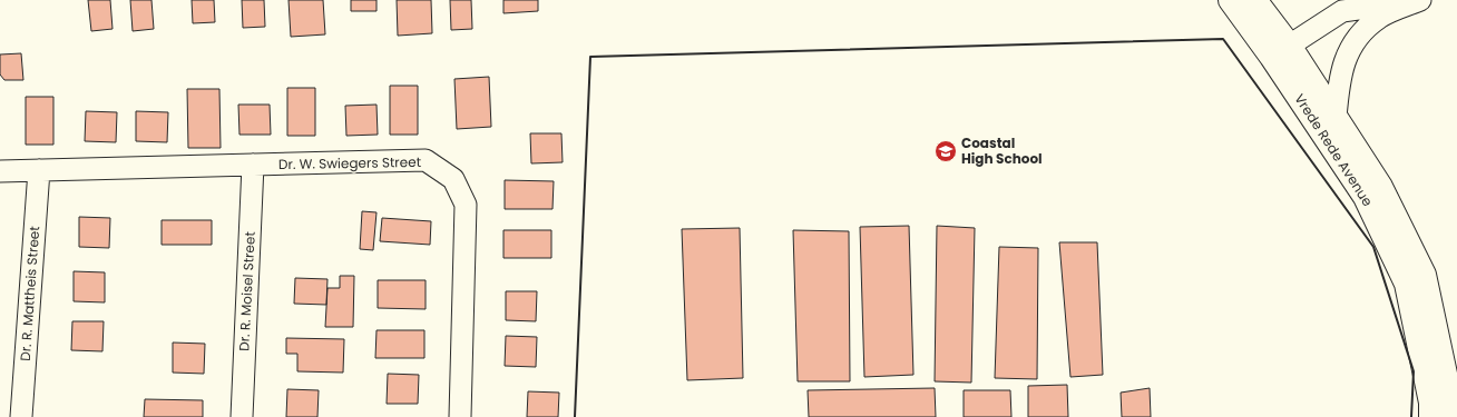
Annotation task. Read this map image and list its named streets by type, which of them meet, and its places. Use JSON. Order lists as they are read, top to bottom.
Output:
{
  "streets": {
    "street": [
      "Vrede Rede Avenue",
      "Dr. W. Swiegers Street",
      "Dr. R. Moisel Street",
      "Dr. R. Mattheis Street"
    ]
  },
  "crossings": [
    ["Dr. W. Swiegers Street", "Dr. R. Moisel Street"],
    ["Dr. W. Swiegers Street", "Dr. R. Mattheis Street"]
  ],
  "places": {
    "school or university": ["Coastal High School"]
  }
}
